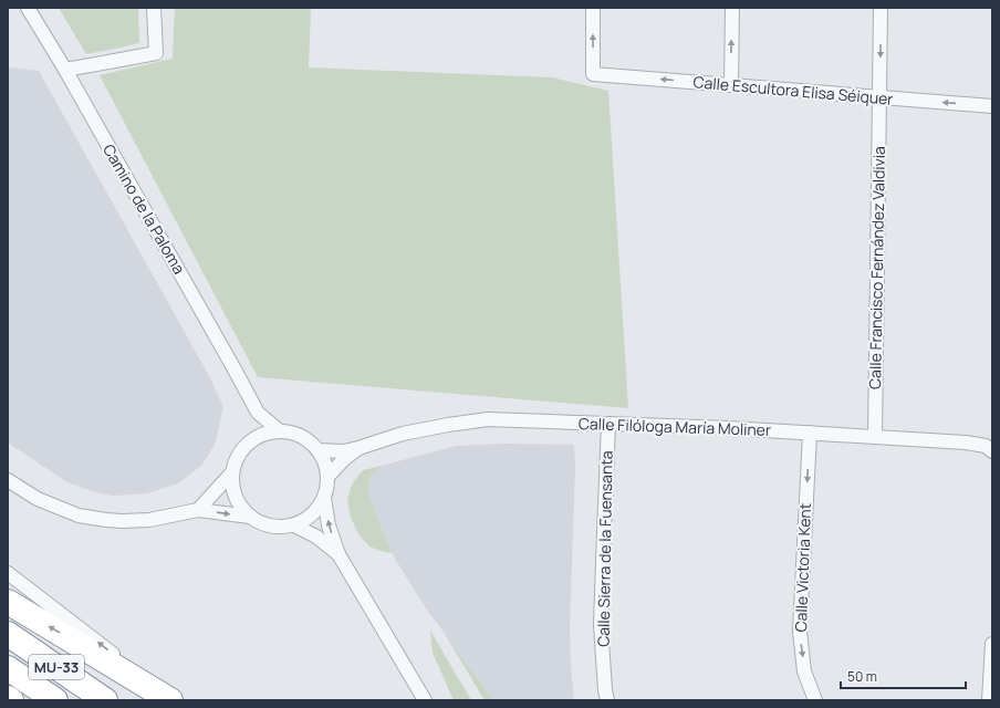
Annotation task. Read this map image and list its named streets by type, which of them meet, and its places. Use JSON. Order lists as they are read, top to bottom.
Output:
{
  "streets": {
    "highway": ["MU-33"],
    "street": [
      "Calle Escultora Elisa Séiquer",
      "Camino de la Paloma",
      "Calle Francisco Fernández Valdivia",
      "Calle Filóloga María Moliner",
      "Calle Sierra de la Fuensanta",
      "Calle Victoria Kent"
    ]
  },
  "crossings": [
    ["Calle Escultora Elisa Séiquer", "Calle Francisco Fernández Valdivia"],
    ["Camino de la Paloma", "Calle Filóloga María Moliner"],
    ["Calle Francisco Fernández Valdivia", "Calle Filóloga María Moliner"],
    ["Calle Filóloga María Moliner", "Calle Sierra de la Fuensanta"],
    ["Calle Filóloga María Moliner", "Calle Victoria Kent"]
  ],
  "one_way": ["Calle Escultora Elisa Séiquer", "Calle Victoria Kent"],
  "scale_bar": "50 m"
}
